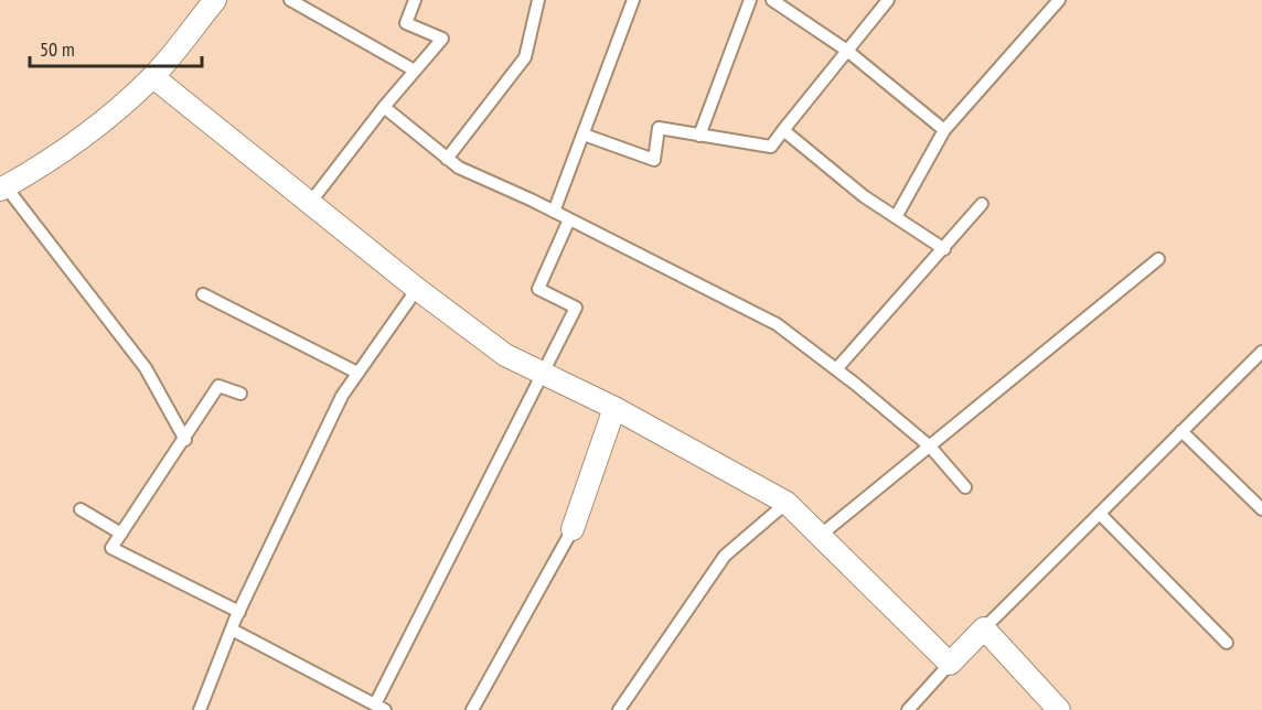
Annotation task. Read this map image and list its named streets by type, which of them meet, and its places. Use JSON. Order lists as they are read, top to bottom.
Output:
{
  "scale_bar": "50 m"
}
